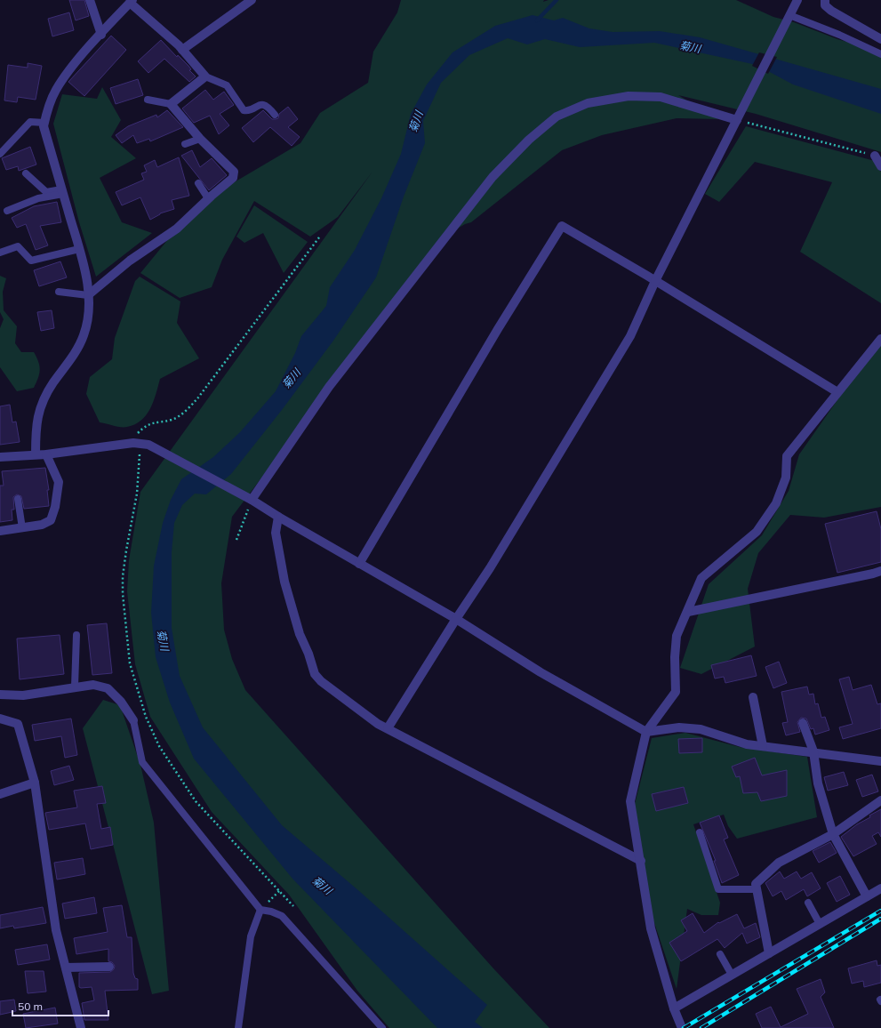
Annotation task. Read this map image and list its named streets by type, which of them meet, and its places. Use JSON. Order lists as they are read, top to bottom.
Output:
{
  "water": ["菊川"],
  "scale_bar": "50 m"
}
